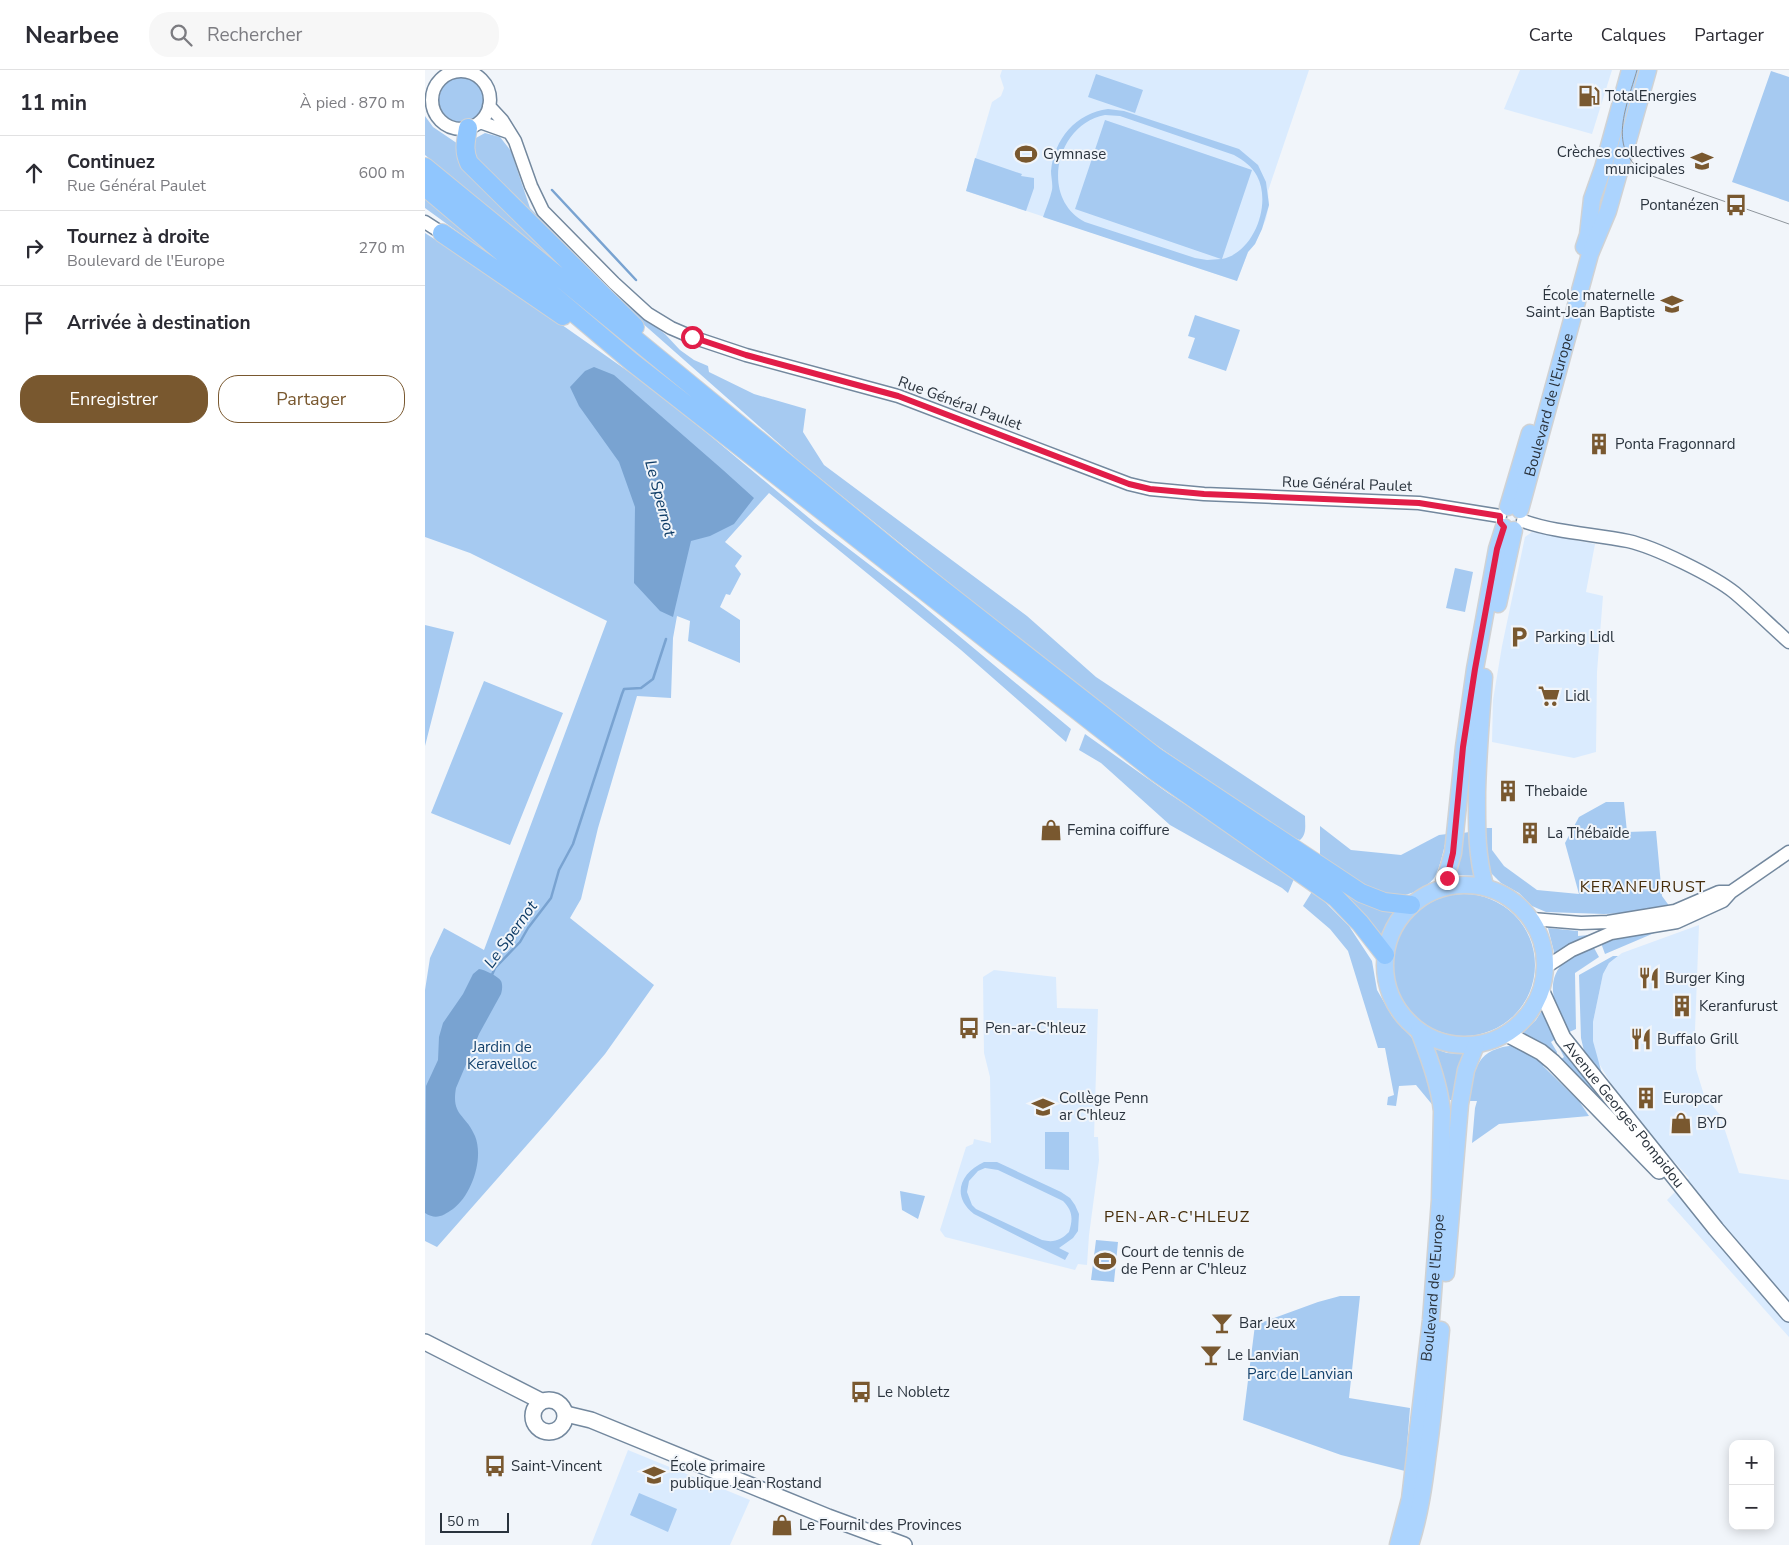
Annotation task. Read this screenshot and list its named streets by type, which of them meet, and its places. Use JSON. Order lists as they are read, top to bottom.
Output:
{
  "streets": {
    "main road": ["Boulevard de l'Europe", "Avenue Georges Pompidou"],
    "street": ["Rue Général Paulet"]
  },
  "crossings": [
    ["Rue Général Paulet", "Boulevard de l'Europe"],
    ["Boulevard de l'Europe", "Avenue Georges Pompidou"]
  ],
  "districts": ["KERANFURUST", "PEN-AR-C'HLEUZ"],
  "water": ["Le Spernot"],
  "parks": ["Jardin de Keravelloc", "Parc de Lanvian"],
  "places": {
    "fuel station": ["TotalEnergies"],
    "sports": ["Gymnase", "Court de tennis de de Penn ar C'hleuz"],
    "school or university": [
      "Crèches collectives municipales",
      "École maternelle Saint-Jean Baptiste",
      "Collège Penn ar C'hleuz",
      "École primaire publique Jean Rostand"
    ],
    "bus stop": [
      "Pontanézen",
      "Pen-ar-C'hleuz",
      "Le Nobletz",
      "Saint-Vincent"
    ],
    "building": [
      "Ponta Fragonnard",
      "Thebaide",
      "La Thébaïde",
      "Keranfurust",
      "Europcar"
    ],
    "parking": ["Parking Lidl"],
    "supermarket": ["Lidl"],
    "shop": ["Femina coiffure", "BYD", "Le Fournil des Provinces"],
    "restaurant": ["Burger King", "Buffalo Grill"],
    "bar": ["Bar Jeux", "Le Lanvian"]
  },
  "scale_bar": "50 m",
  "page": {
    "header": "Nearbee",
    "search": "Rechercher",
    "nav": ["Carte", "Calques", "Partager"],
    "heading": ["11 min", "À pied · 870 m"],
    "list": [
      ["Continuez", "Rue Général Paulet", "600 m"],
      ["Tournez à droite", "Boulevard de l'Europe", "270 m"],
      "Arrivée à destination"
    ],
    "buttons": ["Enregistrer", "Partager"],
    "map_buttons": ["+", "−"],
    "scale": "50 m"
  }
}
